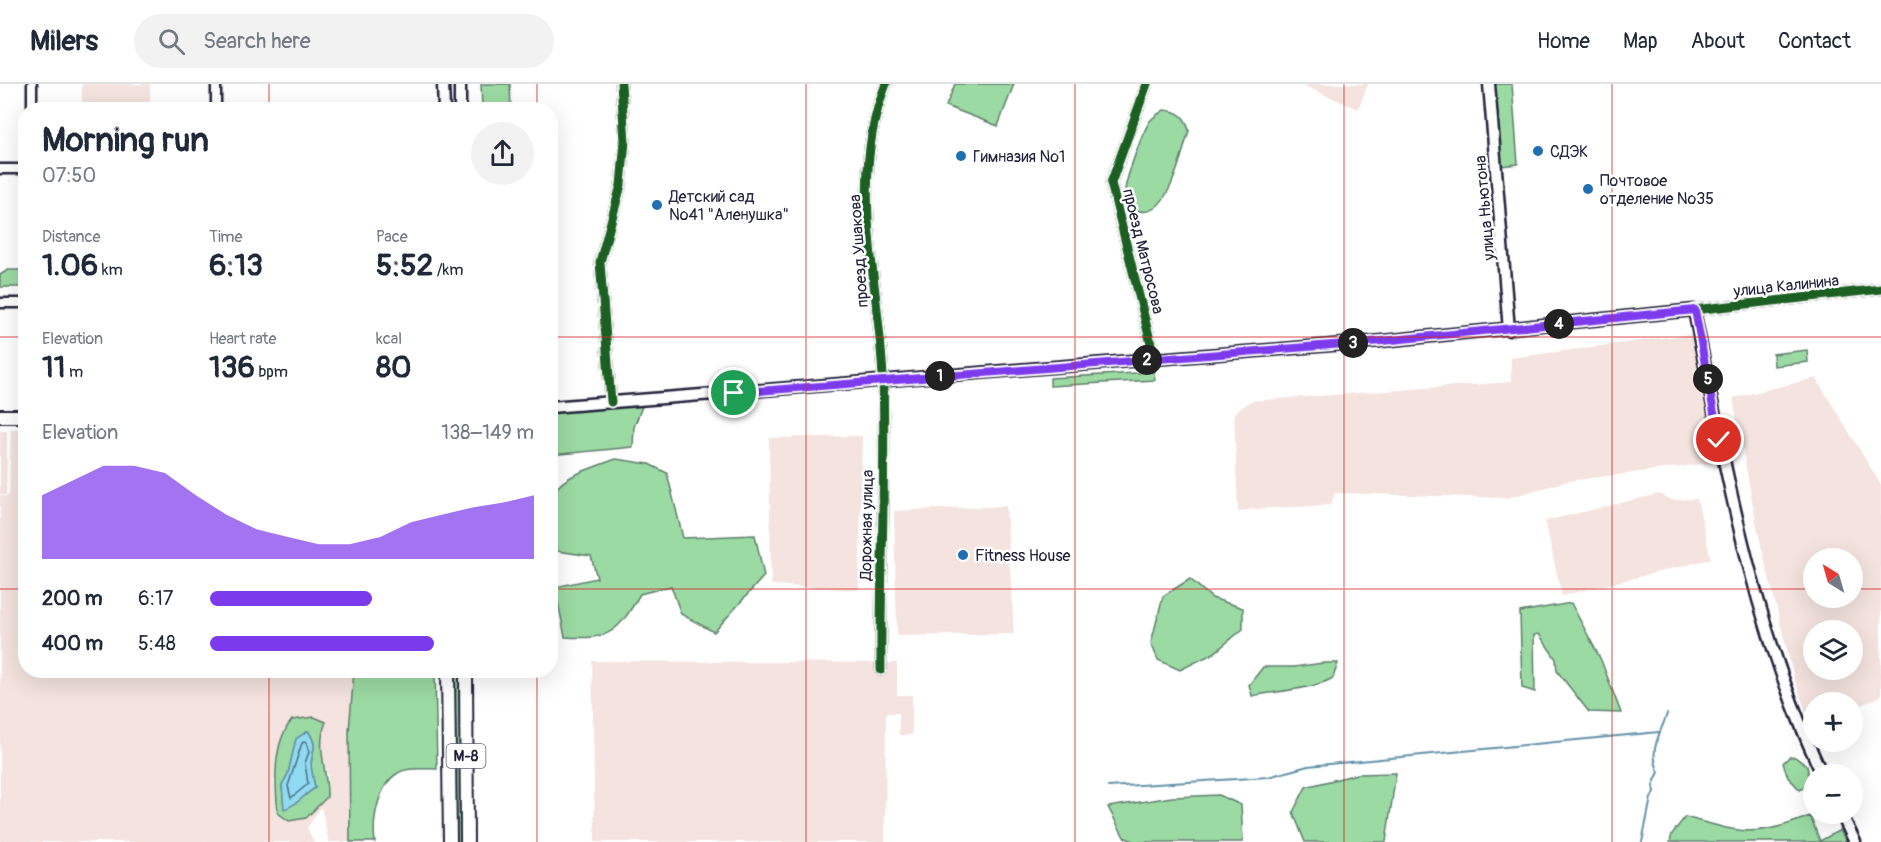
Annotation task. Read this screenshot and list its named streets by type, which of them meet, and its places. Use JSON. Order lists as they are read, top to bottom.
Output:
{
  "streets": {
    "highway": ["М-8"],
    "main road": ["улица Ньютона", "улица Калинина"],
    "street": ["проезд Ушакова", "проезд Матросова", "Дорожная улица"]
  },
  "crossings": [
    ["улица Ньютона", "улица Калинина"],
    ["проезд Ушакова", "улица Калинина"],
    ["проезд Ушакова", "Дорожная улица"],
    ["проезд Матросова", "улица Калинина"],
    ["улица Калинина", "Дорожная улица"]
  ],
  "places": [
    "СДЭК",
    "Гимназия №1",
    "Почтовое отделение №35",
    "Детский сад №41 \"Аленушка\"",
    "Fitness House"
  ],
  "north": "top left",
  "page": {
    "header": "Milers",
    "search": "Search here",
    "nav": [
      "Home",
      "Map",
      "About",
      "Contact"
    ],
    "heading": ["Morning run", "07:50"],
    "stats": [
      ["Distance", "1.06 km"],
      ["Time", "6:13"],
      ["Pace", "5:52 /km"],
      ["Elevation", "11 m"],
      ["Heart rate", "136 bpm"],
      ["kcal", "80"]
    ],
    "pins": [
      "4",
      "3",
      "2",
      "1",
      "5"
    ],
    "chart": ["Elevation", "138–149 m"],
    "map_buttons": ["+", "−"],
    "list": [
      {
        "name": "200 m",
        "note": "6:17"
      },
      {
        "name": "400 m",
        "note": "5:48"
      }
    ]
  }
}
